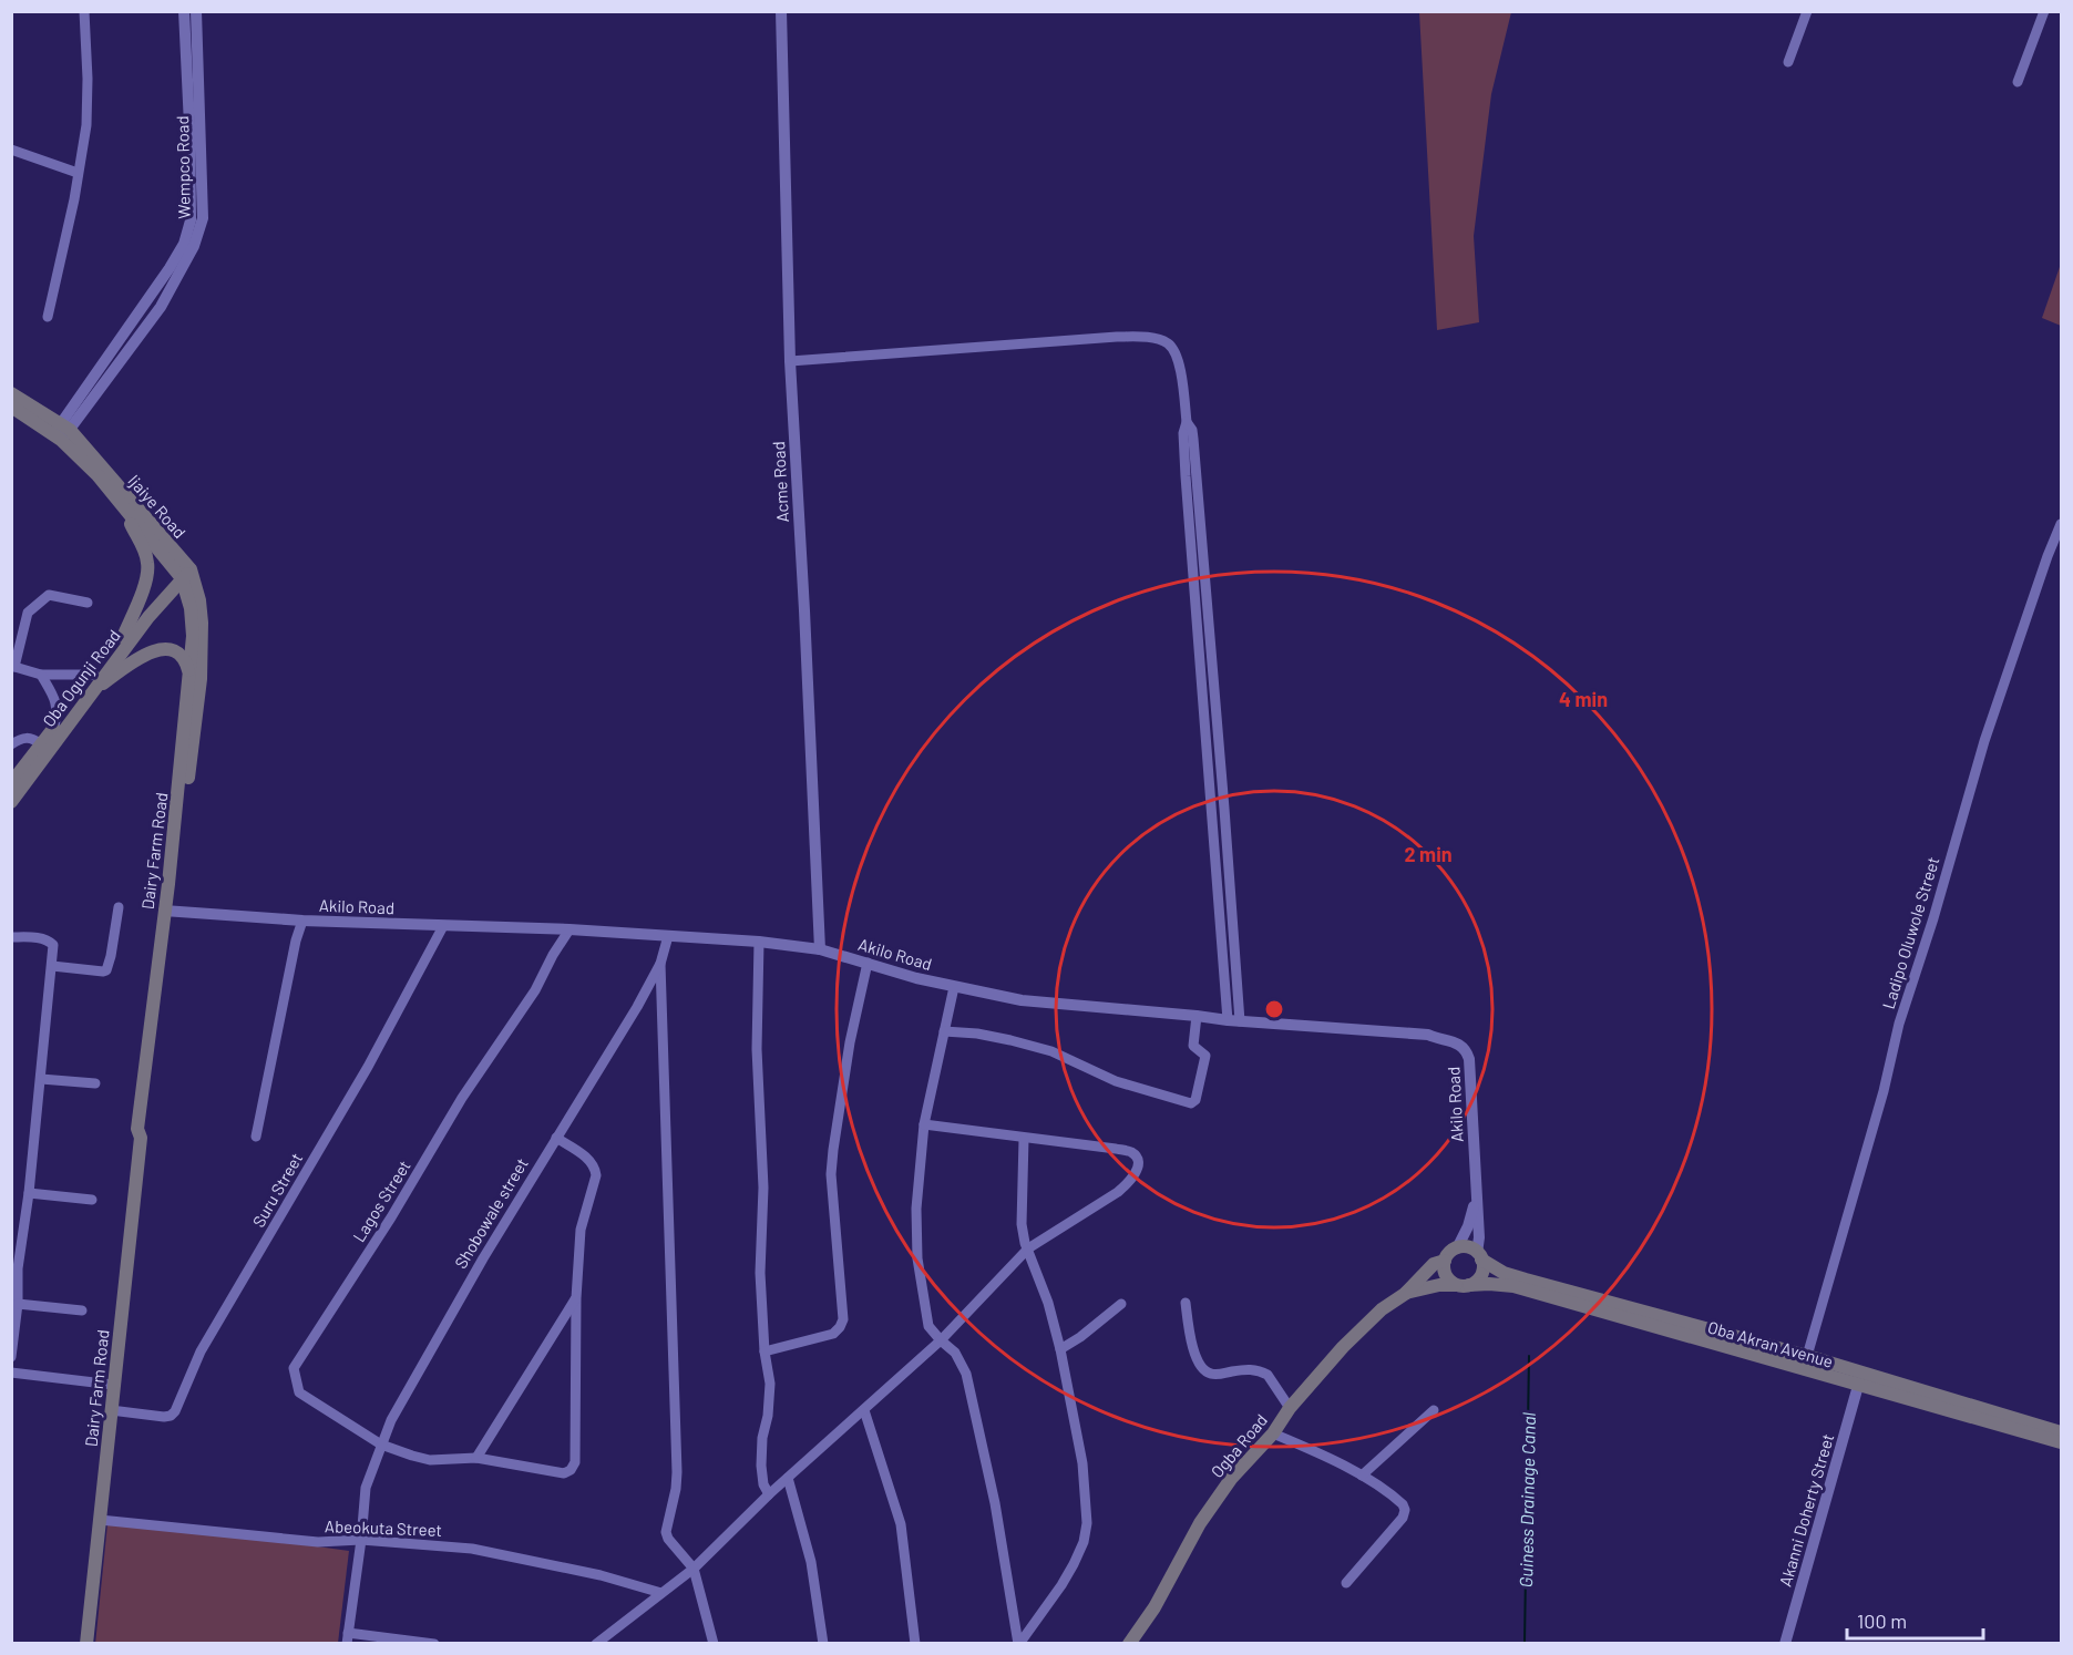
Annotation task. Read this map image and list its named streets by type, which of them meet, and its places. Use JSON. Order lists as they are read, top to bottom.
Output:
{
  "streets": {
    "main road": [
      "Ijaiye Road",
      "Oba Ogunji Road",
      "Dairy Farm Road",
      "Oba Akran Avenue",
      "Ogba Road"
    ],
    "street": [
      "Wempco Road",
      "Acme Road",
      "Akilo Road",
      "Ladipo Oluwole Street",
      "Suru Street",
      "Lagos Street",
      "Shobowale street",
      "Akanni Doherty Street",
      "Abeokuta Street"
    ]
  },
  "crossings": [
    ["Wempco Road", "Ijaiye Road"],
    ["Acme Road", "Akilo Road"],
    ["Ijaiye Road", "Oba Ogunji Road"],
    ["Ijaiye Road", "Dairy Farm Road"],
    ["Oba Ogunji Road", "Dairy Farm Road"],
    ["Dairy Farm Road", "Akilo Road"],
    ["Dairy Farm Road", "Suru Street"],
    ["Dairy Farm Road", "Abeokuta Street"],
    ["Akilo Road", "Suru Street"],
    ["Akilo Road", "Lagos Street"],
    ["Akilo Road", "Oba Akran Avenue"],
    ["Akilo Road", "Ogba Road"],
    ["Ladipo Oluwole Street", "Oba Akran Avenue"],
    ["Lagos Street", "Shobowale street"],
    ["Shobowale street", "Abeokuta Street"],
    ["Oba Akran Avenue", "Ogba Road"],
    ["Oba Akran Avenue", "Akanni Doherty Street"]
  ],
  "water": ["Guiness Drainage Canal"],
  "scale_bar": "100 m",
  "rings": ["4 min", "2 min"]
}
